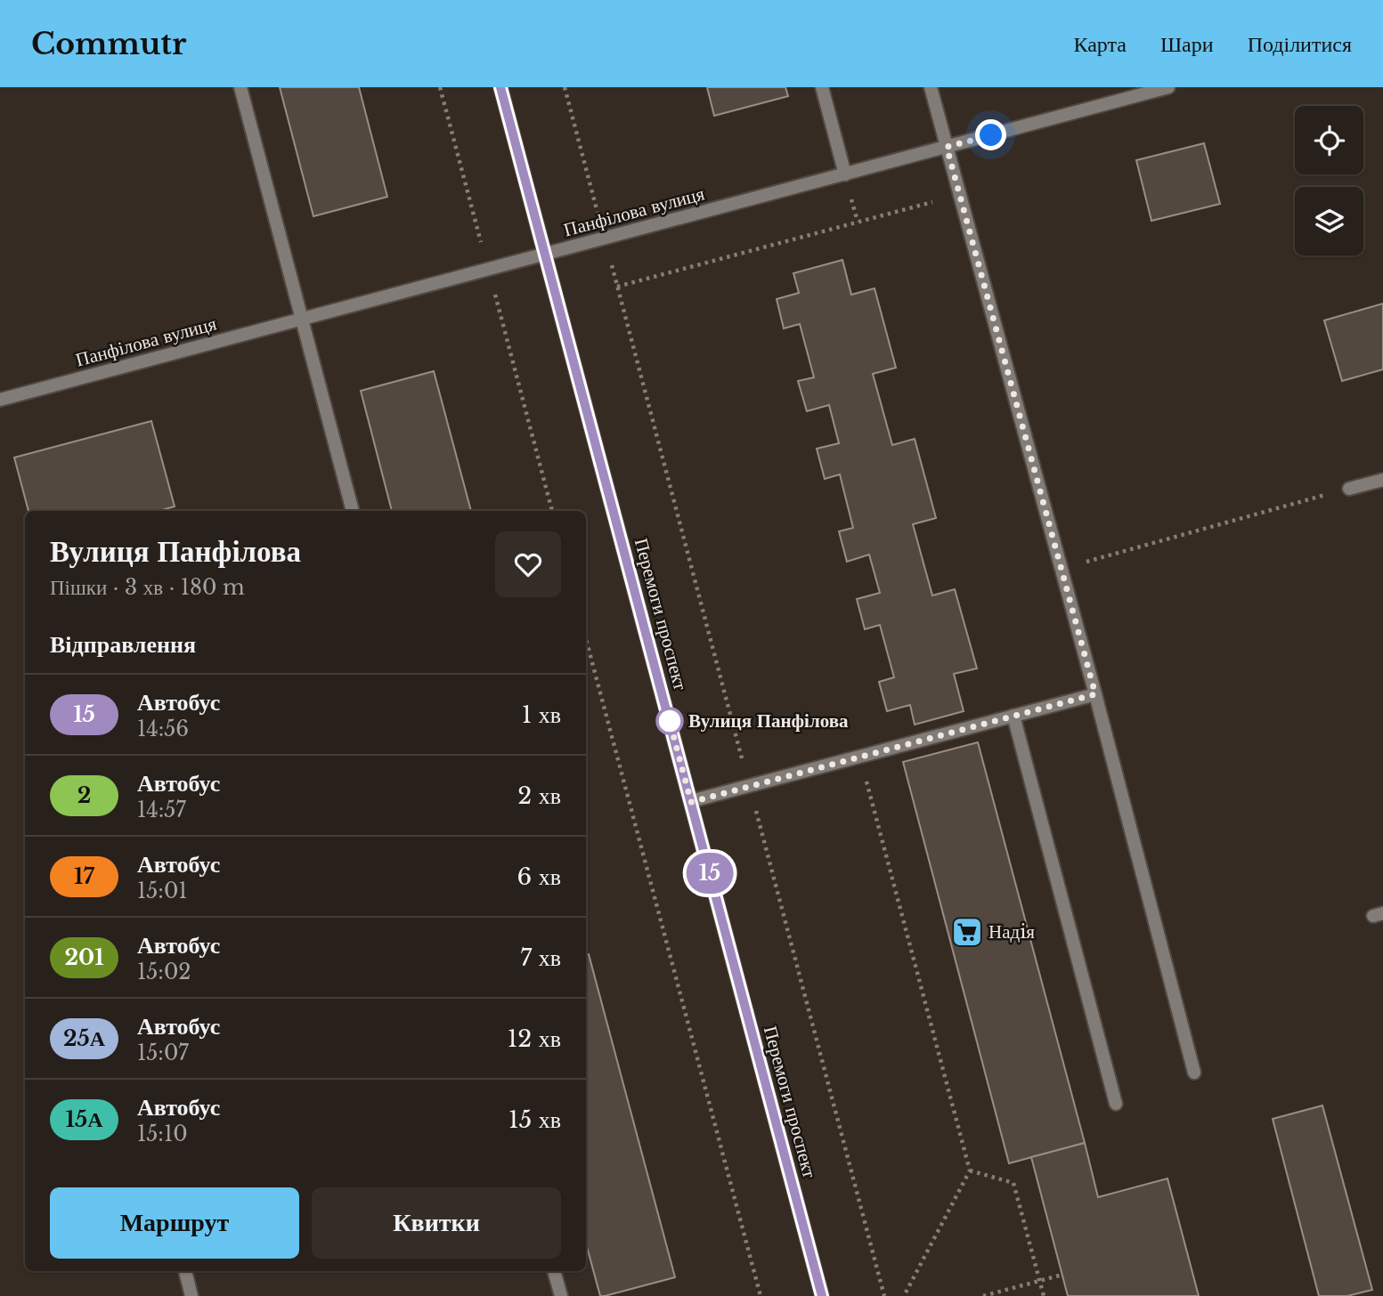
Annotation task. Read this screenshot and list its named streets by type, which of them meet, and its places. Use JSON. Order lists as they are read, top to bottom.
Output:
{
  "streets": {
    "main road": ["Перемоги проспект"],
    "street": ["Панфілова вулиця"]
  },
  "crossings": [
    ["Панфілова вулиця", "Перемоги проспект"]
  ],
  "places": {
    "other": ["Вулиця Панфілова"],
    "supermarket": ["Надiя"]
  },
  "lines": ["bus line 15"],
  "page": {
    "header": "Commutr",
    "nav": ["Карта", "Шари", "Поділитися"],
    "on_map": "15",
    "heading": [
      ["Вулиця Панфілова", "Пішки · 3 хв · 180 m"],
      "Відправлення"
    ],
    "list": [
      {
        "mark": "15",
        "name": "Автобус",
        "note": "14:56",
        "value": "1 хв"
      },
      {
        "mark": "2",
        "name": "Автобус",
        "note": "14:57",
        "value": "2 хв"
      },
      {
        "mark": "17",
        "name": "Автобус",
        "note": "15:01",
        "value": "6 хв"
      },
      {
        "mark": "201",
        "name": "Автобус",
        "note": "15:02",
        "value": "7 хв"
      },
      {
        "mark": "25А",
        "name": "Автобус",
        "note": "15:07",
        "value": "12 хв"
      },
      {
        "mark": "15А",
        "name": "Автобус",
        "note": "15:10",
        "value": "15 хв"
      }
    ],
    "buttons": ["Маршрут", "Квитки"]
  }
}
